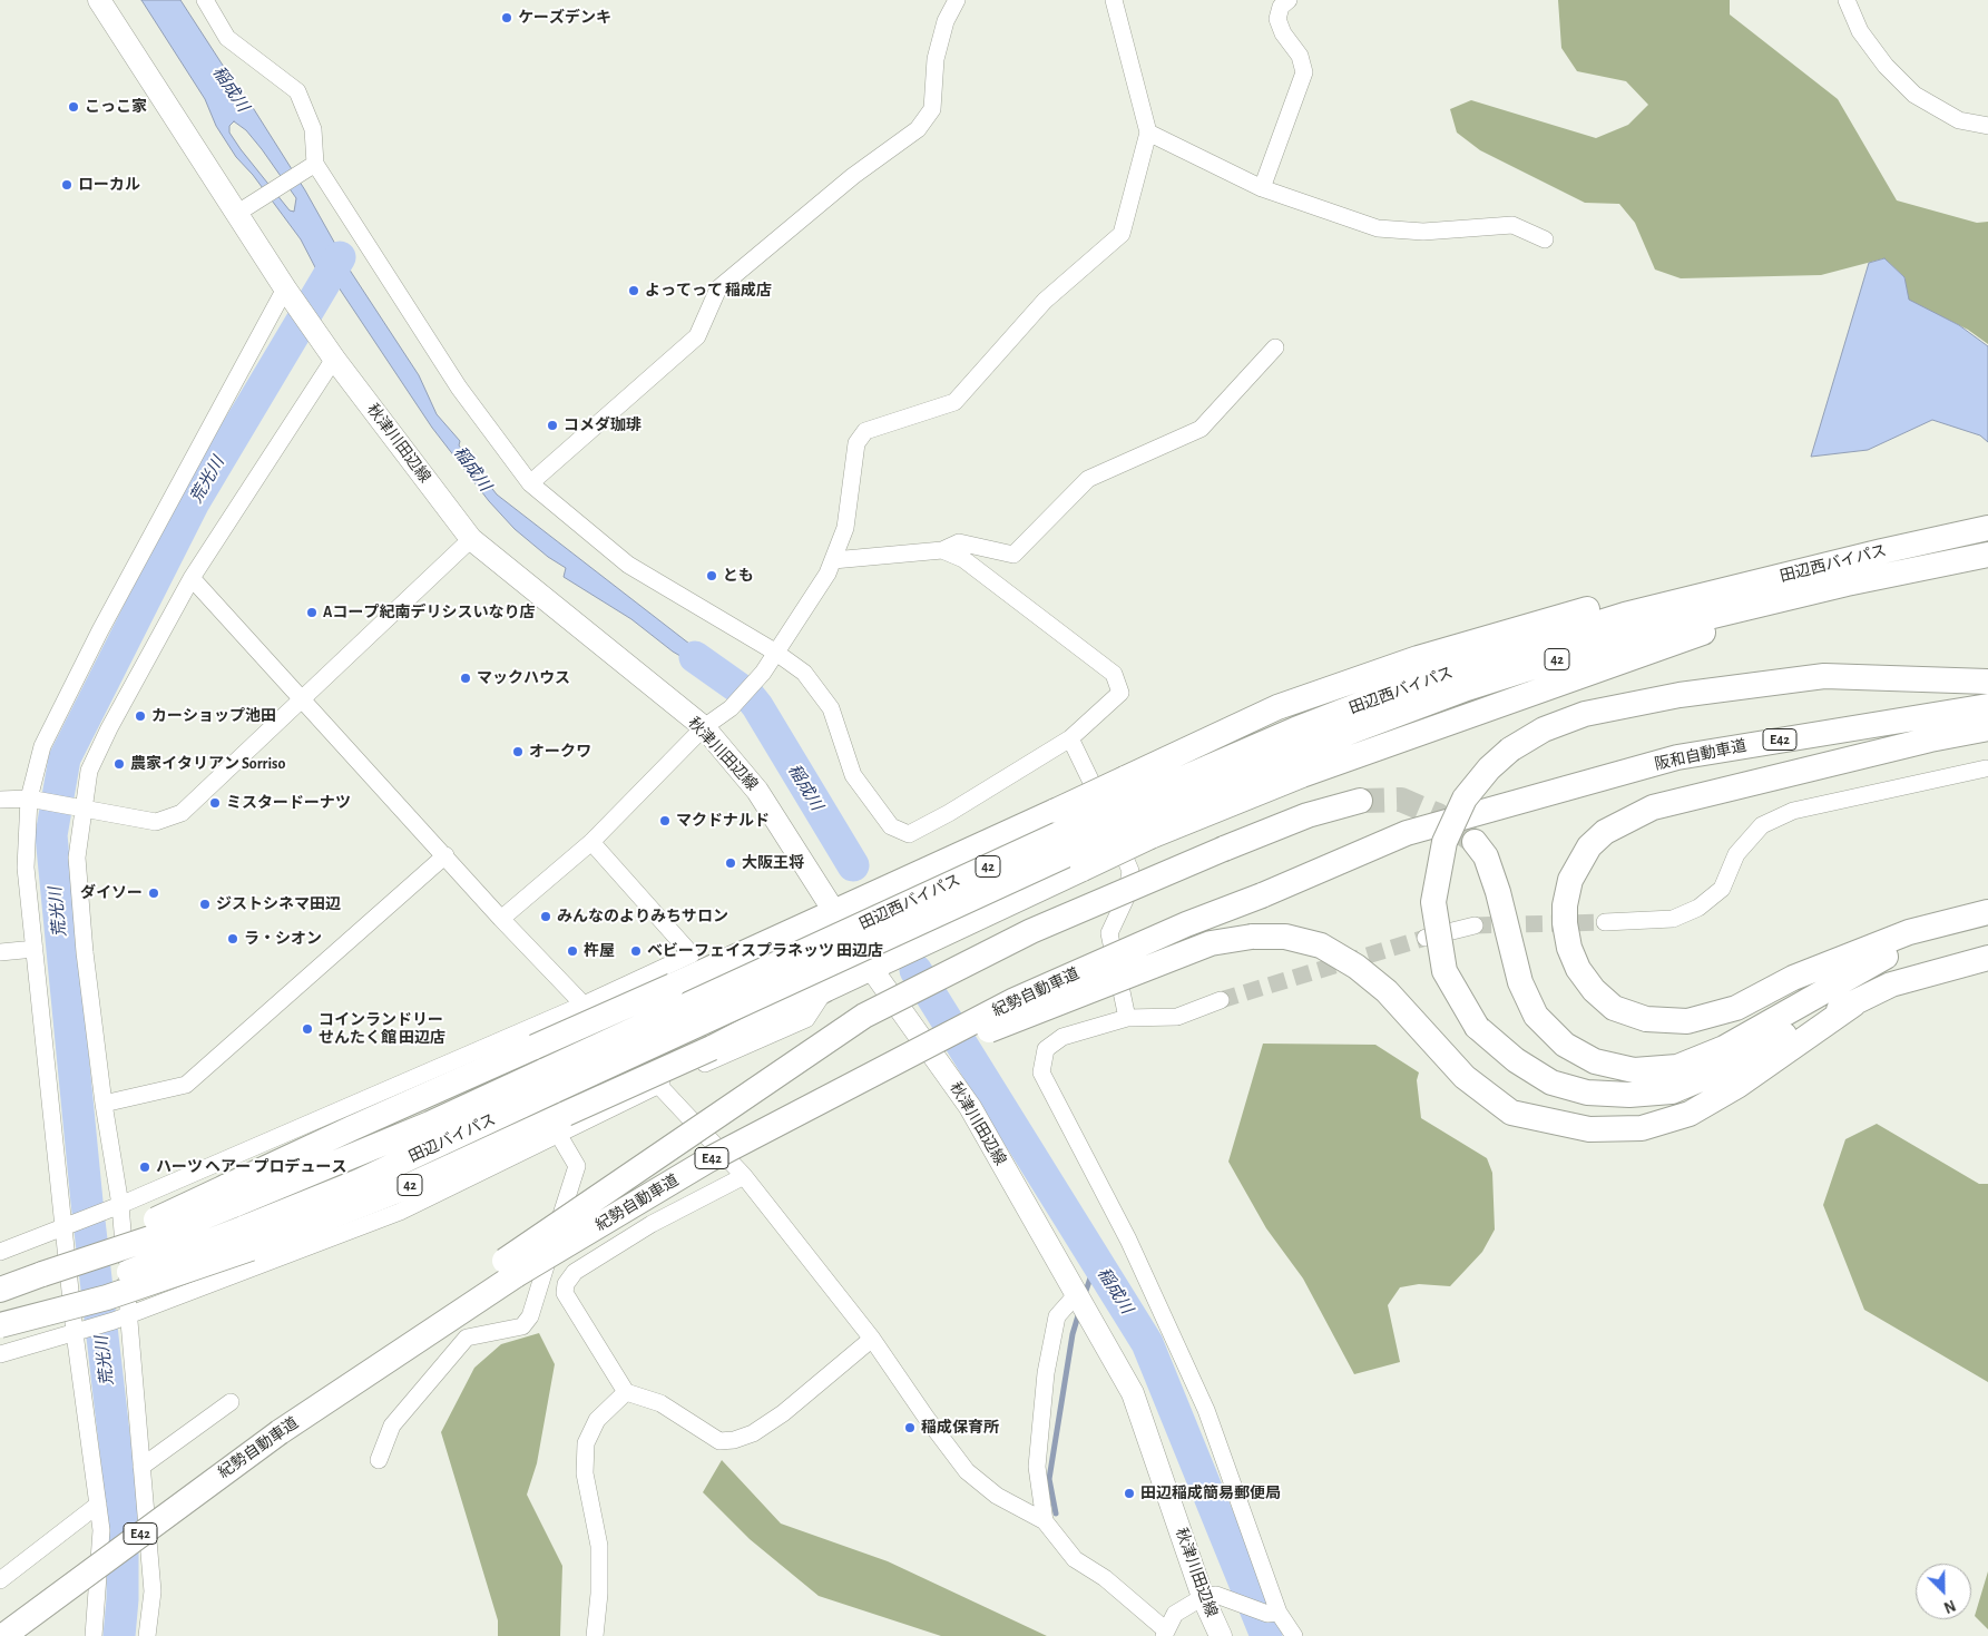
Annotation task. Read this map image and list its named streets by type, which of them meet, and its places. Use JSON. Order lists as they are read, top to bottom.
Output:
{
  "streets": {
    "highway": [
      "田辺西バイパス",
      "42",
      "E42",
      "阪和自動車道",
      "紀勢自動車道",
      "田辺バイパス"
    ],
    "main road": ["秋津川田辺線"]
  },
  "crossings": [
    ["秋津川田辺線", "田辺西バイパス"],
    ["秋津川田辺線", "42"],
    ["秋津川田辺線", "田辺バイパス"],
    ["田辺西バイパス", "42"],
    ["田辺西バイパス", "田辺バイパス"],
    ["42", "田辺バイパス"],
    ["阪和自動車道", "紀勢自動車道"]
  ],
  "water": ["稲成川", "荒光川"],
  "places": [
    "ケーズデンキ",
    "こっこ家",
    "ローカル",
    "よってって 稲成店",
    "コメダ珈琲",
    "とも",
    "Aコープ紀南デリシスいなり店",
    "マックハウス",
    "カーショップ池田",
    "オークワ",
    "農家イタリアン Sorriso",
    "ミスタードーナツ",
    "マクドナルド",
    "大阪王将",
    "ダイソー",
    "ジストシネマ田辺",
    "みんなのよりみちサロン",
    "ラ・シオン",
    "杵屋",
    "ベビーフェイスプラネッツ 田辺店",
    "コインランドリー せんたく館 田辺店",
    "ハーツ ヘアー プロデュース",
    "稲成保育所",
    "田辺稲成簡易郵便局"
  ],
  "north": "bottom right"
}
